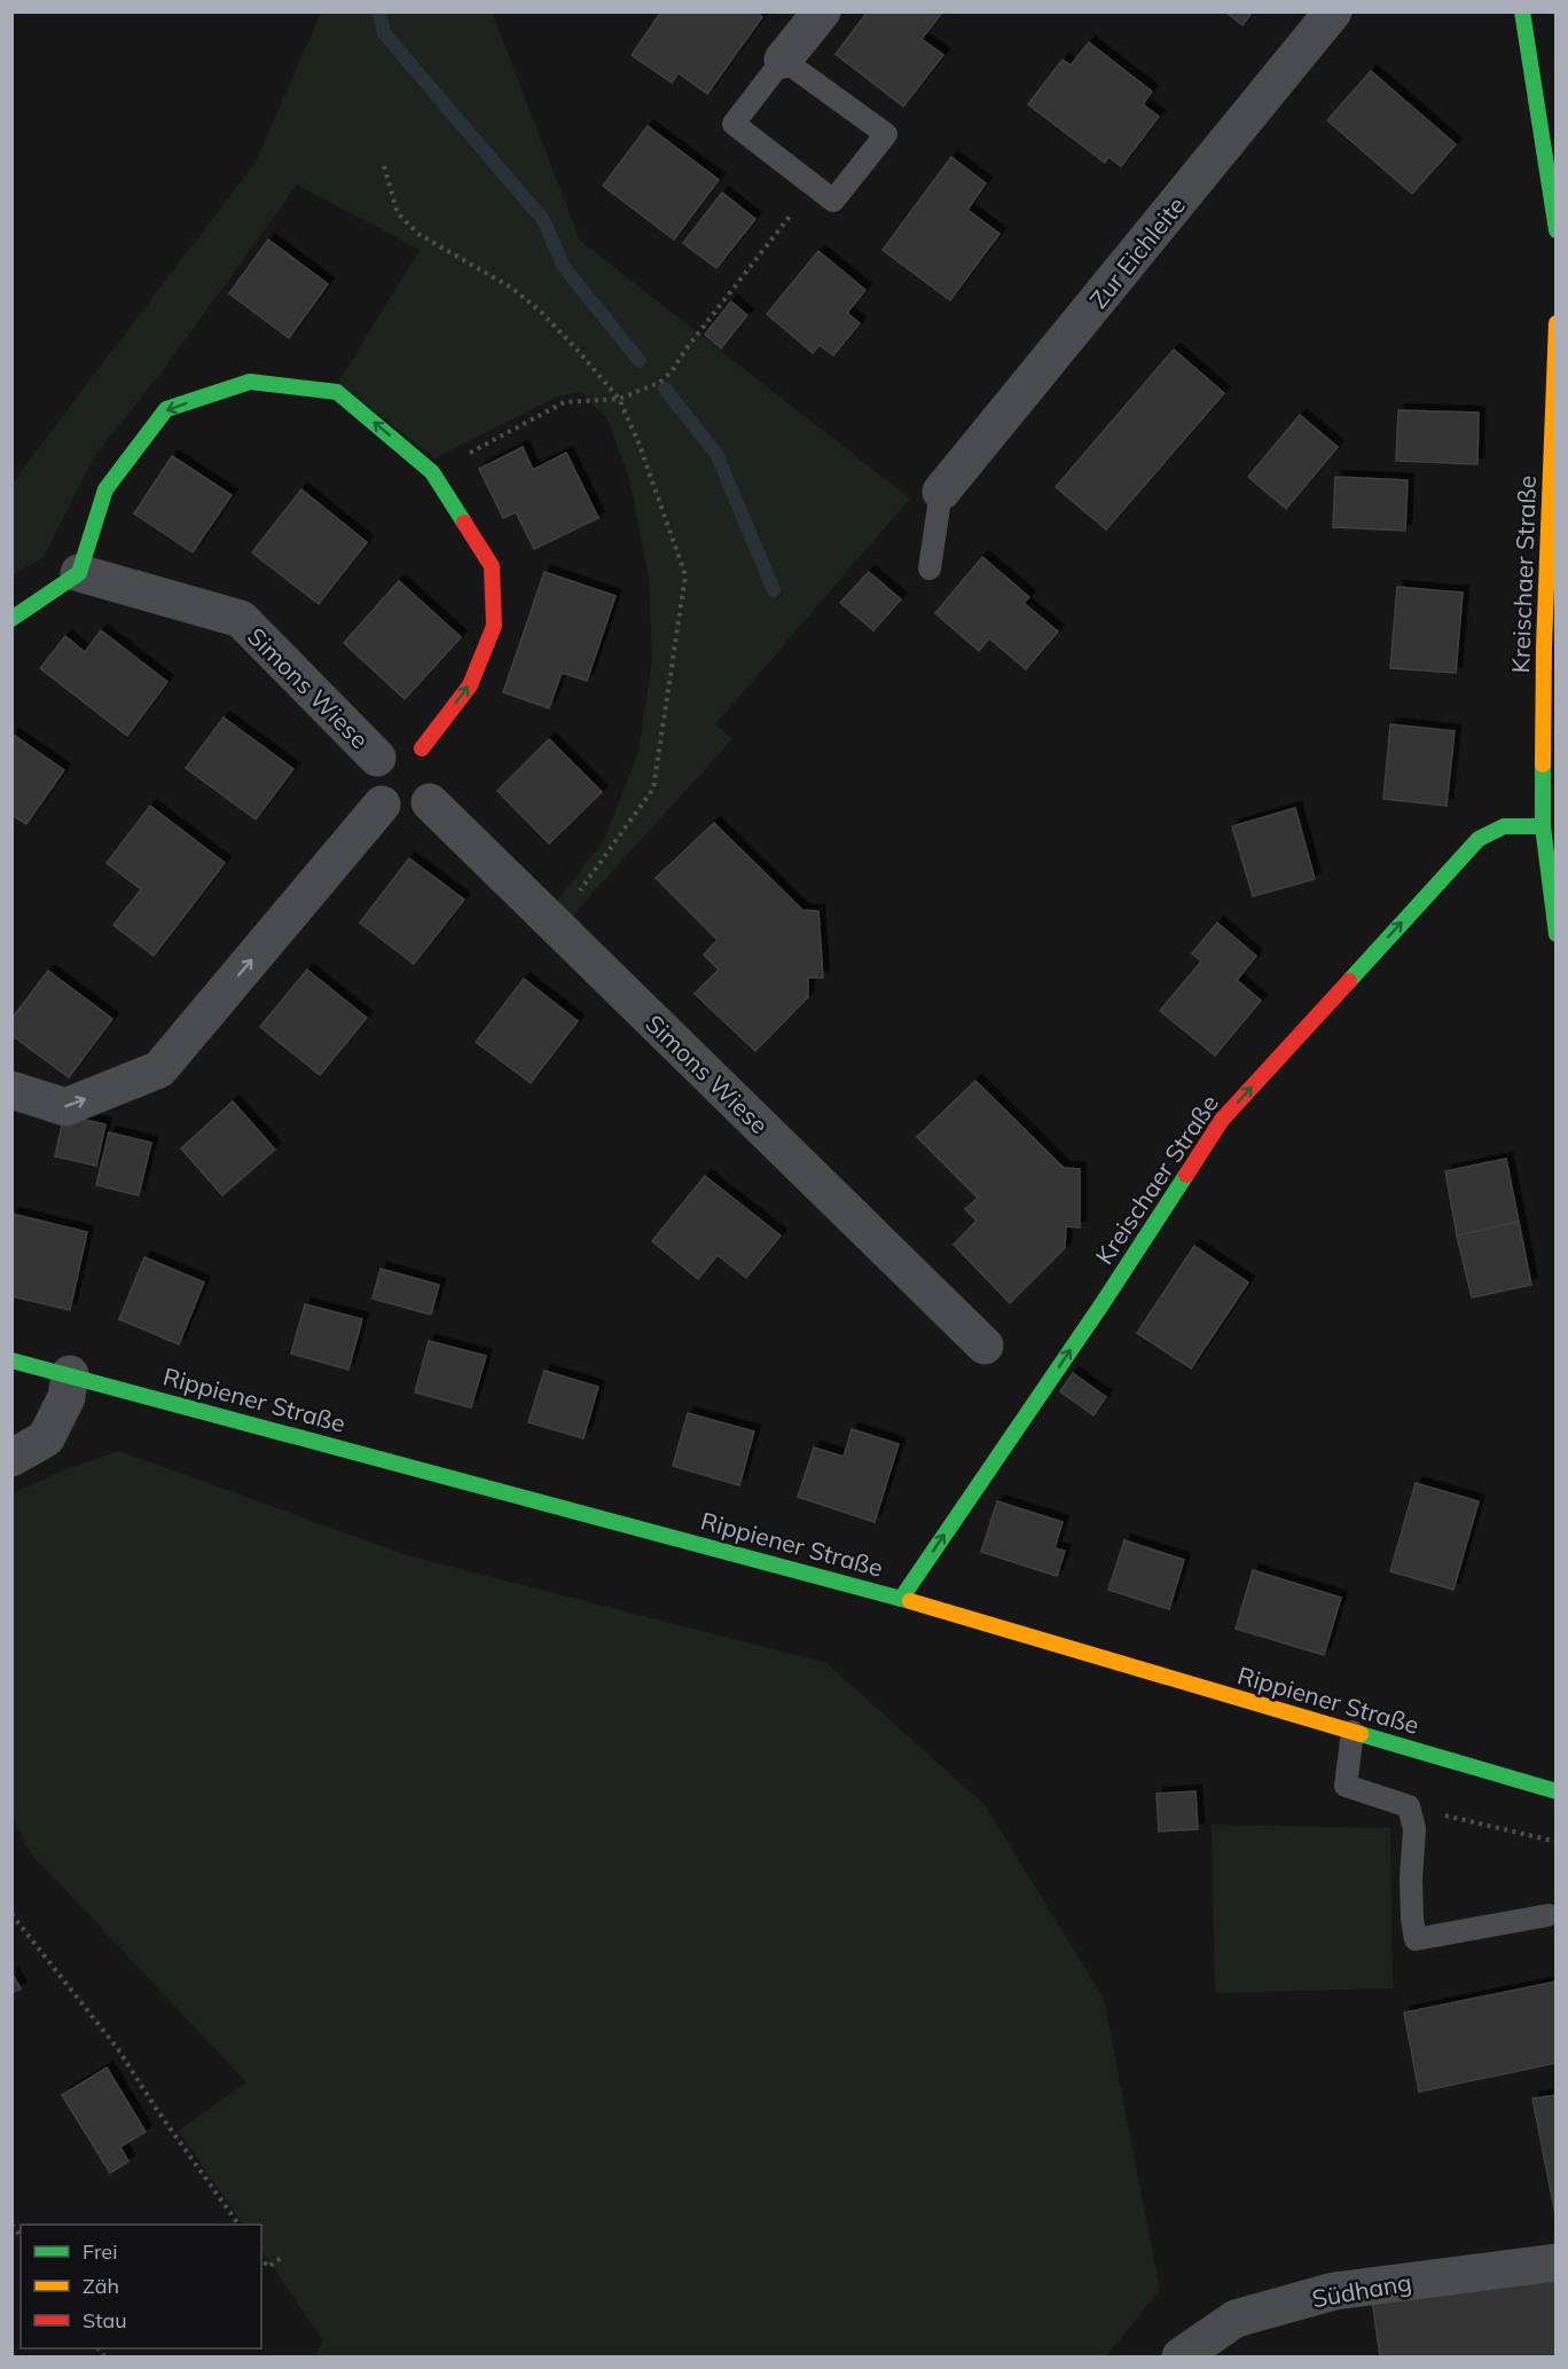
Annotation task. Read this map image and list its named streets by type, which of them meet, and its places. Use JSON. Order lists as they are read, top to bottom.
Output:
{
  "streets": {
    "street": [
      "Zur Eichleite",
      "Kreischaer Straße",
      "Simons Wiese",
      "Rippiener Straße",
      "Südhang"
    ]
  },
  "crossings": [
    ["Kreischaer Straße", "Rippiener Straße"]
  ],
  "one_way": ["Kreischaer Straße"],
  "legend": ["Frei", "Zäh", "Stau"]
}
